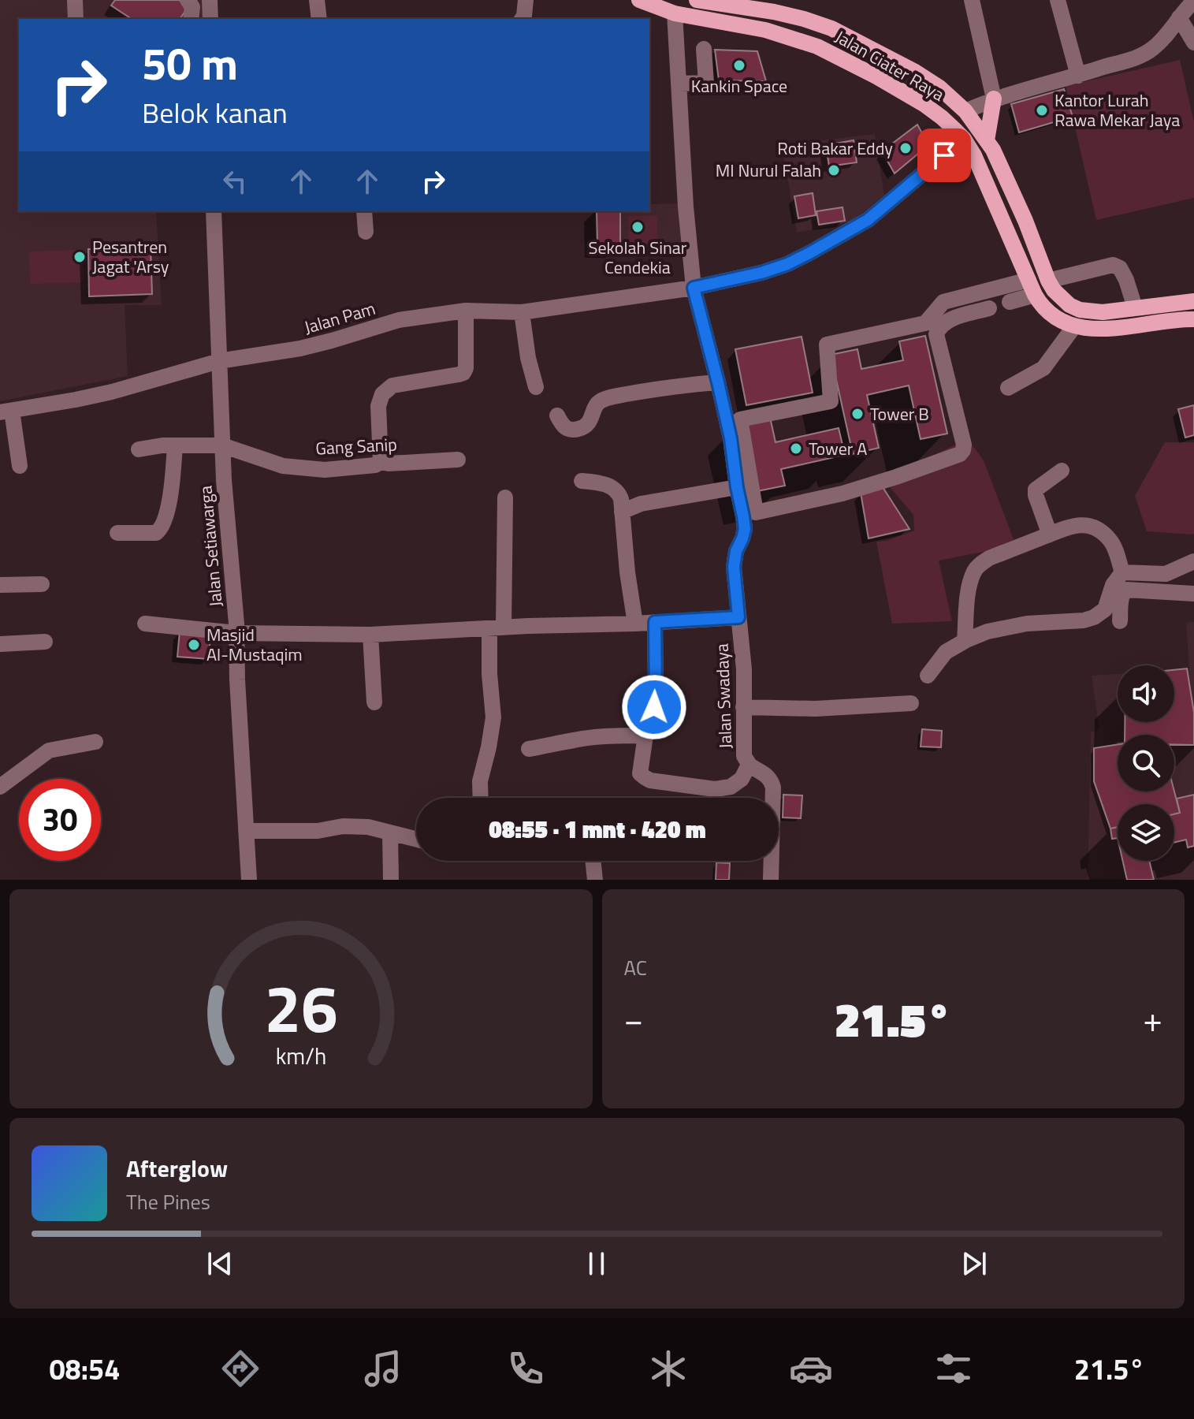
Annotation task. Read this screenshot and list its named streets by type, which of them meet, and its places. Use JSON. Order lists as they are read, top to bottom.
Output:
{
  "streets": {
    "main road": ["Jalan Ciater Raya"],
    "street": [
      "Jalan Pam",
      "Gang Sanip",
      "Jalan Setiawarga",
      "Jalan Swadaya"
    ]
  },
  "crossings": [
    ["Jalan Ciater Raya", "Jalan Pam"],
    ["Jalan Ciater Raya", "Jalan Swadaya"],
    ["Jalan Pam", "Jalan Setiawarga"],
    ["Jalan Pam", "Jalan Swadaya"],
    ["Gang Sanip", "Jalan Setiawarga"]
  ],
  "places": [
    "Kankin Space",
    "Kantor Lurah Rawa Mekar Jaya",
    "Roti Bakar Eddy",
    "MI Nurul Falah",
    "Sekolah Sinar Cendekia",
    "Pesantren Jagat 'Arsy",
    "Tower B",
    "Tower A",
    "Masjid Al-Mustaqim"
  ],
  "page": {
    "turn": ["50 m", "Belok kanan"],
    "limit": "30",
    "trip": "08:55 · 1 mnt · 420 m",
    "tile": "AC",
    "heat": ["−", "21.5°", "+"],
    "song": ["Afterglow", "The Pines"],
    "tabs": ["08:54", "21.5°"],
    "gauge": ["26", "km/h"]
  }
}
